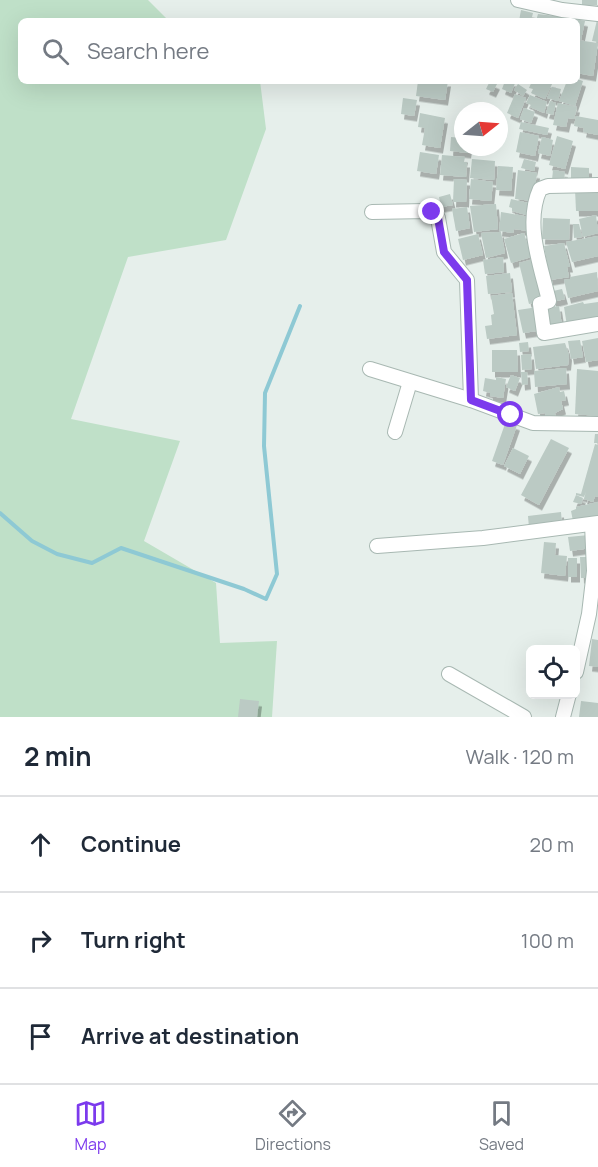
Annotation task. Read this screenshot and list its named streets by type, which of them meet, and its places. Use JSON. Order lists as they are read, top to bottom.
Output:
{
  "north": "right",
  "page": {
    "search": "Search here",
    "heading": ["2 min", "Walk · 120 m"],
    "list": [
      ["Continue", "20 m"],
      ["Turn right", "100 m"],
      "Arrive at destination"
    ],
    "nav": ["Map", "Directions", "Saved"]
  }
}
